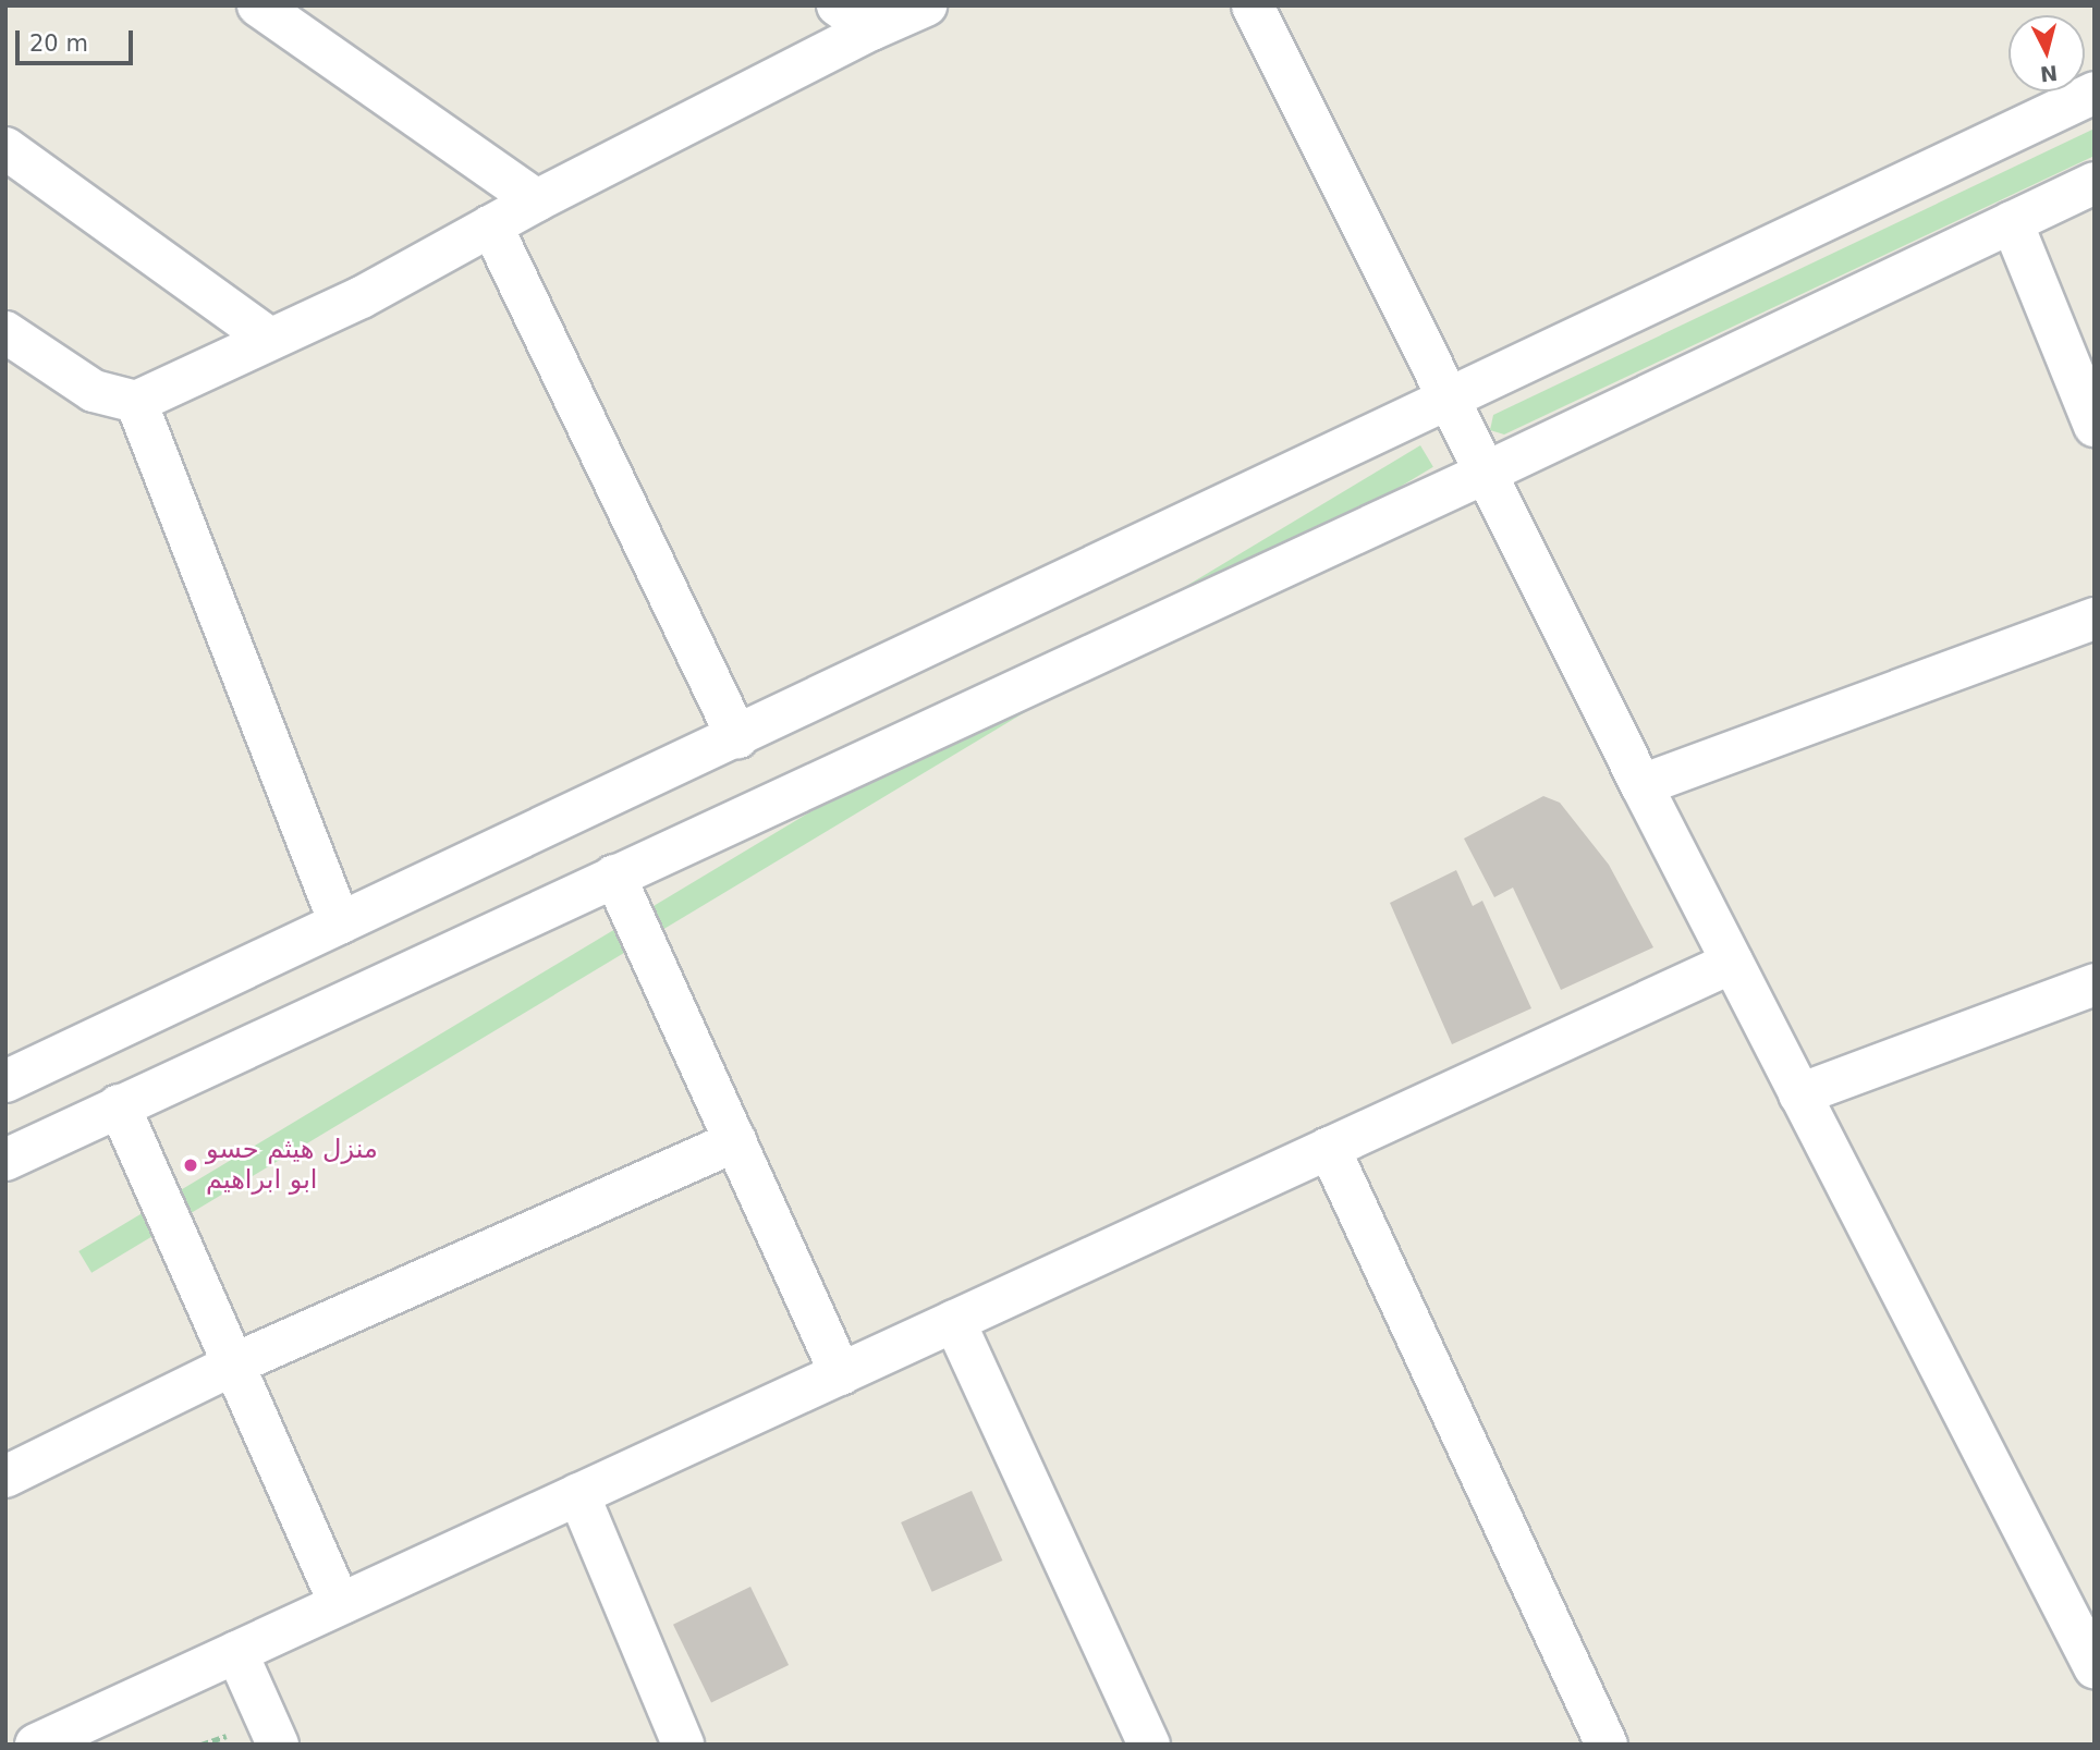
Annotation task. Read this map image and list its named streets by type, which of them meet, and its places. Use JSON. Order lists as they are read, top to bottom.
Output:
{
  "places": ["منزل هيثم حسو ابو ابراهيم"],
  "scale_bar": "20 m",
  "north": "bottom"
}
